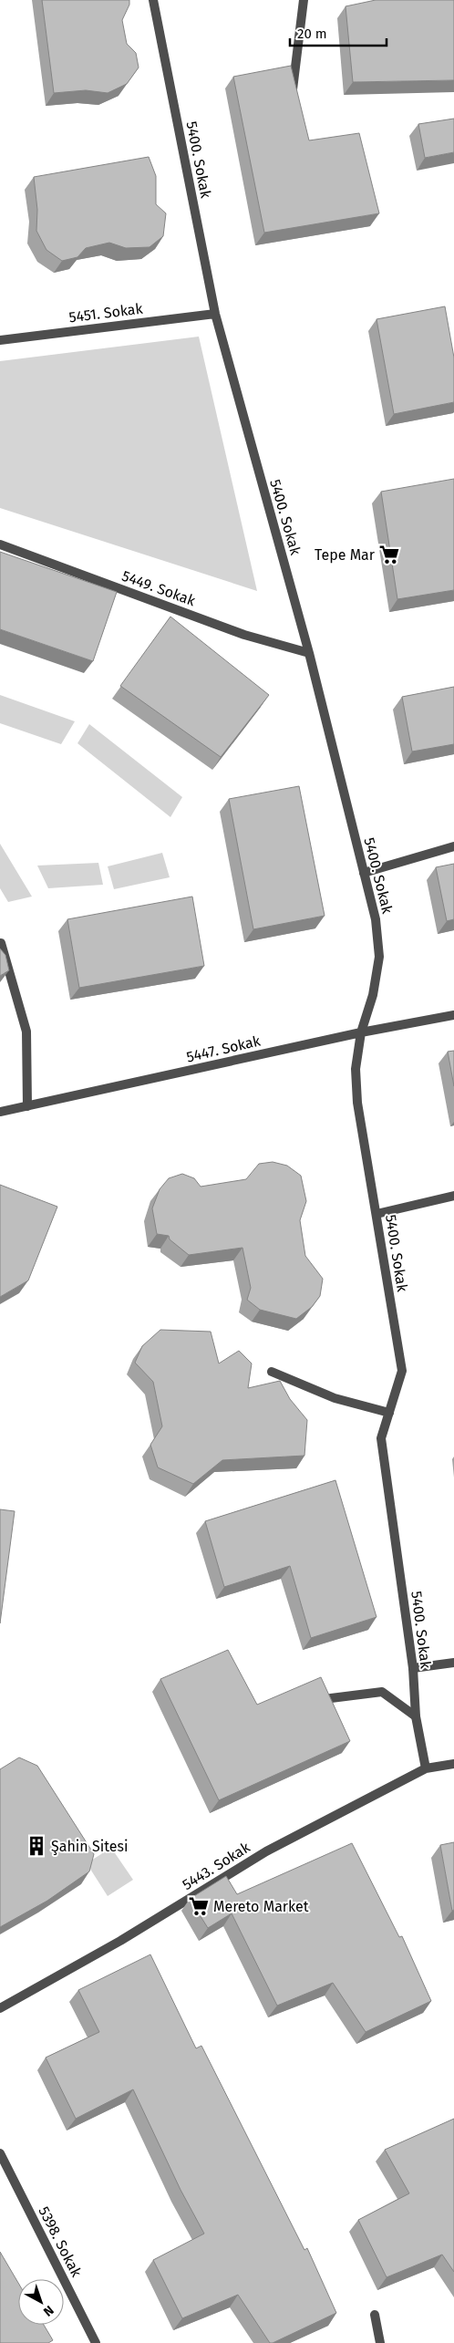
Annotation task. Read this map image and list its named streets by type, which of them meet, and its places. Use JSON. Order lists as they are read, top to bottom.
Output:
{
  "streets": {
    "street": [
      "5400. Sokak",
      "5451. Sokak",
      "5449. Sokak",
      "5447. Sokak",
      "5443. Sokak",
      "5398. Sokak"
    ]
  },
  "crossings": [
    ["5400. Sokak", "5451. Sokak"],
    ["5400. Sokak", "5449. Sokak"],
    ["5400. Sokak", "5447. Sokak"],
    ["5400. Sokak", "5443. Sokak"]
  ],
  "places": {
    "supermarket": ["Tepe Mar", "Mereto Market"],
    "building": ["Şahin Sitesi"]
  },
  "scale_bar": "20 m",
  "north": "bottom right"
}
